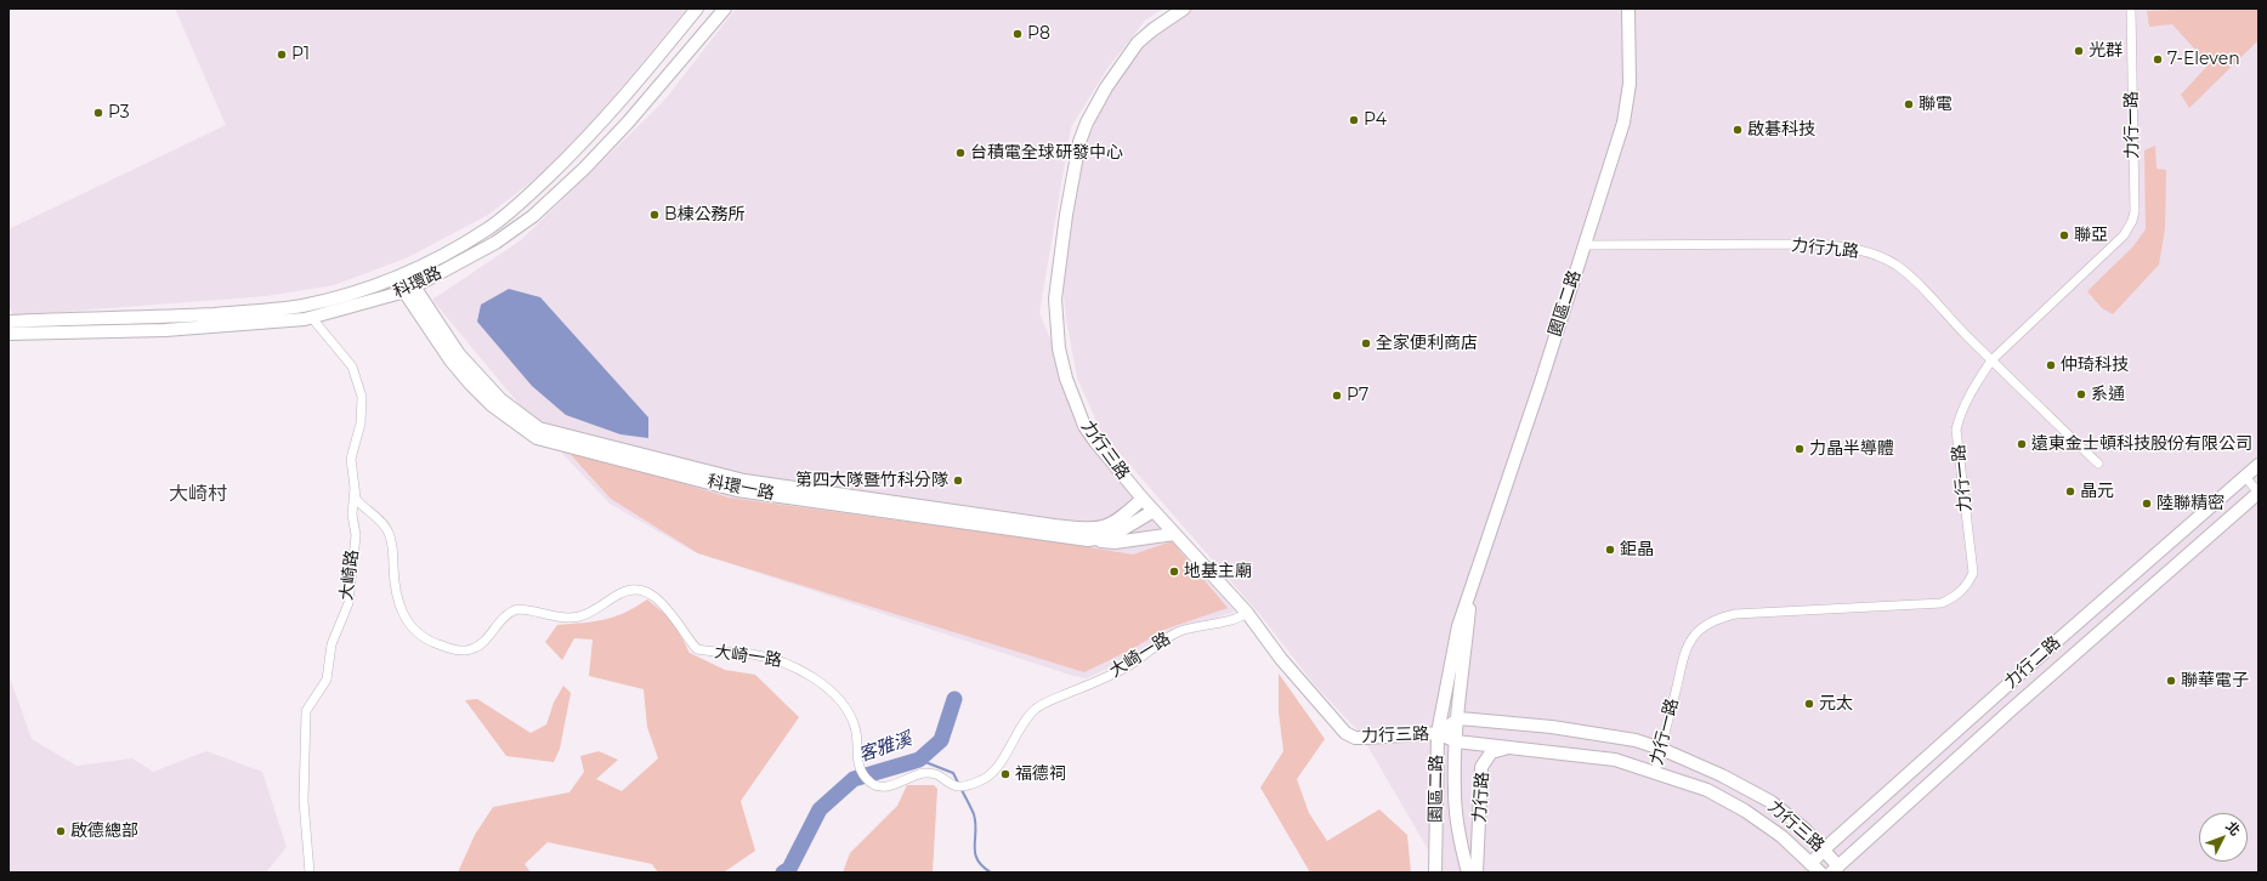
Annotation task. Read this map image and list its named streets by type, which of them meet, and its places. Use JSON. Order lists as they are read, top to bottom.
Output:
{
  "streets": {
    "street": [
      "力行一路",
      "力行九路",
      "科環路",
      "園區二路",
      "力行三路",
      "科環一路",
      "大崎路",
      "大崎一路",
      "力行二路",
      "力行路"
    ]
  },
  "crossings": [
    ["力行一路", "力行九路"],
    ["力行一路", "力行三路"],
    ["力行九路", "園區二路"],
    ["科環路", "科環一路"],
    ["科環路", "大崎路"],
    ["園區二路", "力行三路"],
    ["力行三路", "科環一路"],
    ["力行三路", "大崎一路"],
    ["力行三路", "力行二路"],
    ["力行三路", "力行路"],
    ["大崎路", "大崎一路"]
  ],
  "districts": ["大崎村"],
  "water": ["客雅溪"],
  "places": [
    "P8",
    "光群",
    "P1",
    "7-Eleven",
    "聯電",
    "P3",
    "P4",
    "啟碁科技",
    "台積電全球研發中心",
    "B棟公務所",
    "聯亞",
    "全家便利商店",
    "仲琦科技",
    "系通",
    "P7",
    "遠東金士頓科技股份有限公司",
    "力晶半導體",
    "第四大隊暨竹科分隊",
    "晶元",
    "陸聯精密",
    "鉅晶",
    "地基主廟",
    "聯華電子",
    "元太",
    "福德祠",
    "啟德總部"
  ],
  "north": "top right"
}
